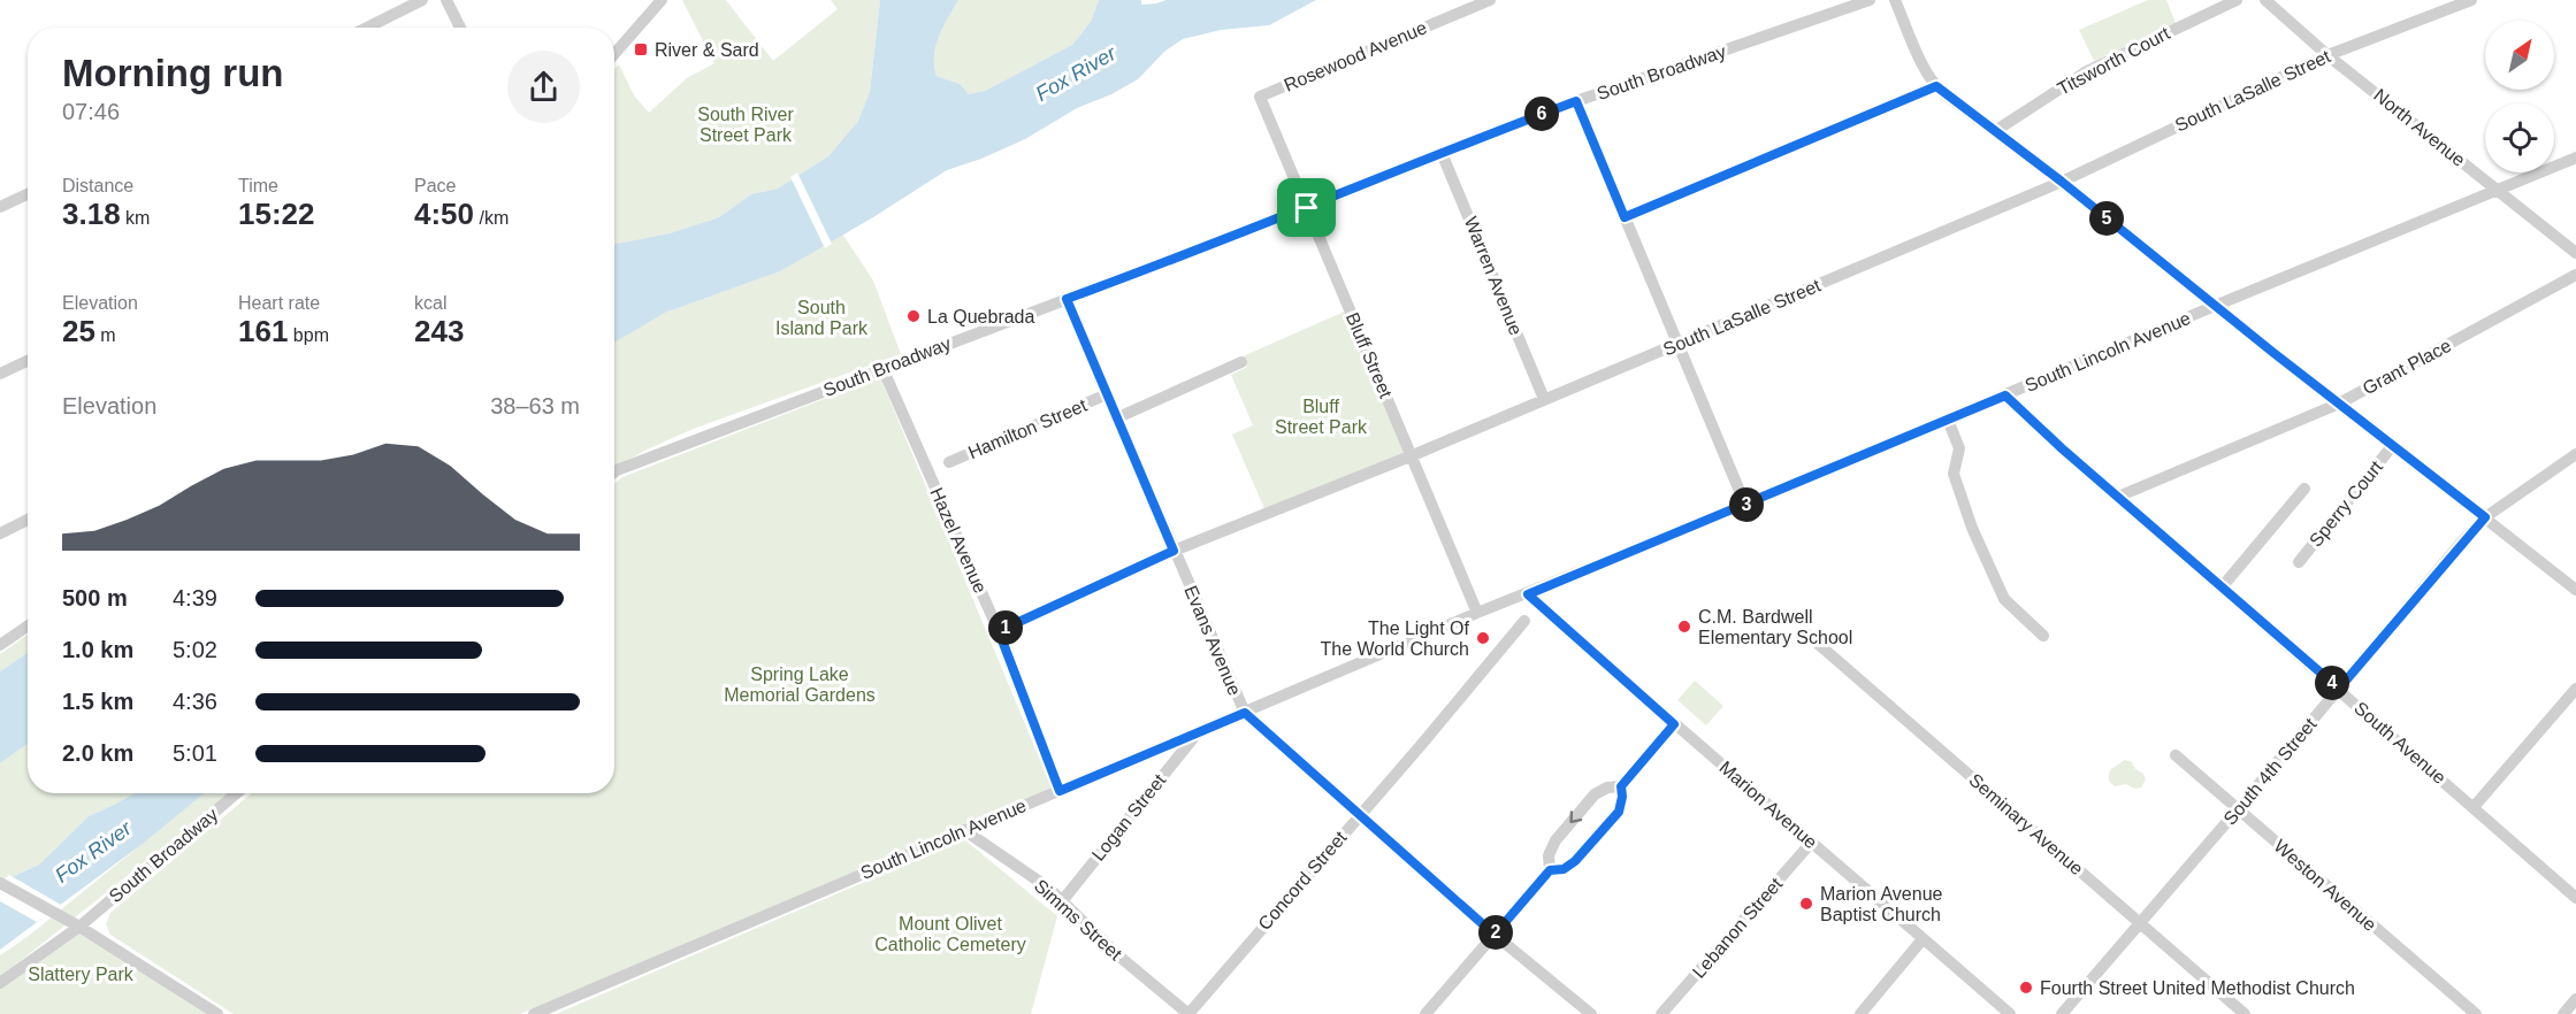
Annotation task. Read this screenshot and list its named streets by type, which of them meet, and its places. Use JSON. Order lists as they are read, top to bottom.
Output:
{
  "streets": {
    "street": [
      "Rosewood Avenue",
      "Titsworth Court",
      "South Broadway",
      "South LaSalle Street",
      "North Avenue",
      "Warren Avenue",
      "South Lincoln Avenue",
      "Bluff Street",
      "Grant Place",
      "Hamilton Street",
      "Sperry Court",
      "Hazel Avenue",
      "Evans Avenue",
      "South Avenue",
      "South 4th Street",
      "Marion Avenue",
      "Logan Street",
      "Seminary Avenue",
      "Concord Street",
      "Weston Avenue",
      "Simms Street",
      "Lebanon Street"
    ]
  },
  "crossings": [
    ["Rosewood Avenue", "Bluff Street"],
    ["South Broadway", "Warren Avenue"],
    ["South Broadway", "Bluff Street"],
    ["South Broadway", "Hazel Avenue"],
    ["South Broadway", "Evans Avenue"],
    ["South LaSalle Street", "North Avenue"],
    ["South LaSalle Street", "Warren Avenue"],
    ["South LaSalle Street", "Bluff Street"],
    ["South LaSalle Street", "Hazel Avenue"],
    ["South LaSalle Street", "Evans Avenue"],
    ["North Avenue", "South Lincoln Avenue"],
    ["South Lincoln Avenue", "Bluff Street"],
    ["South Lincoln Avenue", "Hazel Avenue"],
    ["South Lincoln Avenue", "Evans Avenue"],
    ["South Lincoln Avenue", "South Avenue"],
    ["South Lincoln Avenue", "Marion Avenue"],
    ["South Lincoln Avenue", "Logan Street"],
    ["South Lincoln Avenue", "Simms Street"],
    ["Grant Place", "South Avenue"],
    ["Hamilton Street", "Evans Avenue"],
    ["Evans Avenue", "Concord Street"],
    ["South Avenue", "South 4th Street"],
    ["South 4th Street", "Seminary Avenue"],
    ["South 4th Street", "Weston Avenue"],
    ["Marion Avenue", "Lebanon Street"],
    ["Logan Street", "Simms Street"],
    ["Concord Street", "Simms Street"]
  ],
  "water": ["Fox River"],
  "parks": [
    "South River Street Park",
    "South Island Park",
    "Bluff Street Park",
    "Spring Lake Memorial Gardens",
    "Mount Olivet Catholic Cemetery",
    "Slattery Park"
  ],
  "places": {
    "transit": ["River & Sard"],
    "other": [
      "La Quebrada",
      "C.M. Bardwell Elementary School",
      "The Light Of The World Church",
      "Marion Avenue Baptist Church",
      "Fourth Street United Methodist Church"
    ]
  },
  "north": "top right",
  "page": {
    "heading": ["Morning run", "07:46"],
    "pins": [
      "6",
      "5",
      "3",
      "1",
      "4",
      "2"
    ],
    "stats": [
      ["Distance", "3.18 km"],
      ["Time", "15:22"],
      ["Pace", "4:50 /km"],
      ["Elevation", "25 m"],
      ["Heart rate", "161 bpm"],
      ["kcal", "243"]
    ],
    "chart": ["Elevation", "38–63 m"],
    "list": [
      {
        "name": "500 m",
        "note": "4:39"
      },
      {
        "name": "1.0 km",
        "note": "5:02"
      },
      {
        "name": "1.5 km",
        "note": "4:36"
      },
      {
        "name": "2.0 km",
        "note": "5:01"
      }
    ]
  }
}
